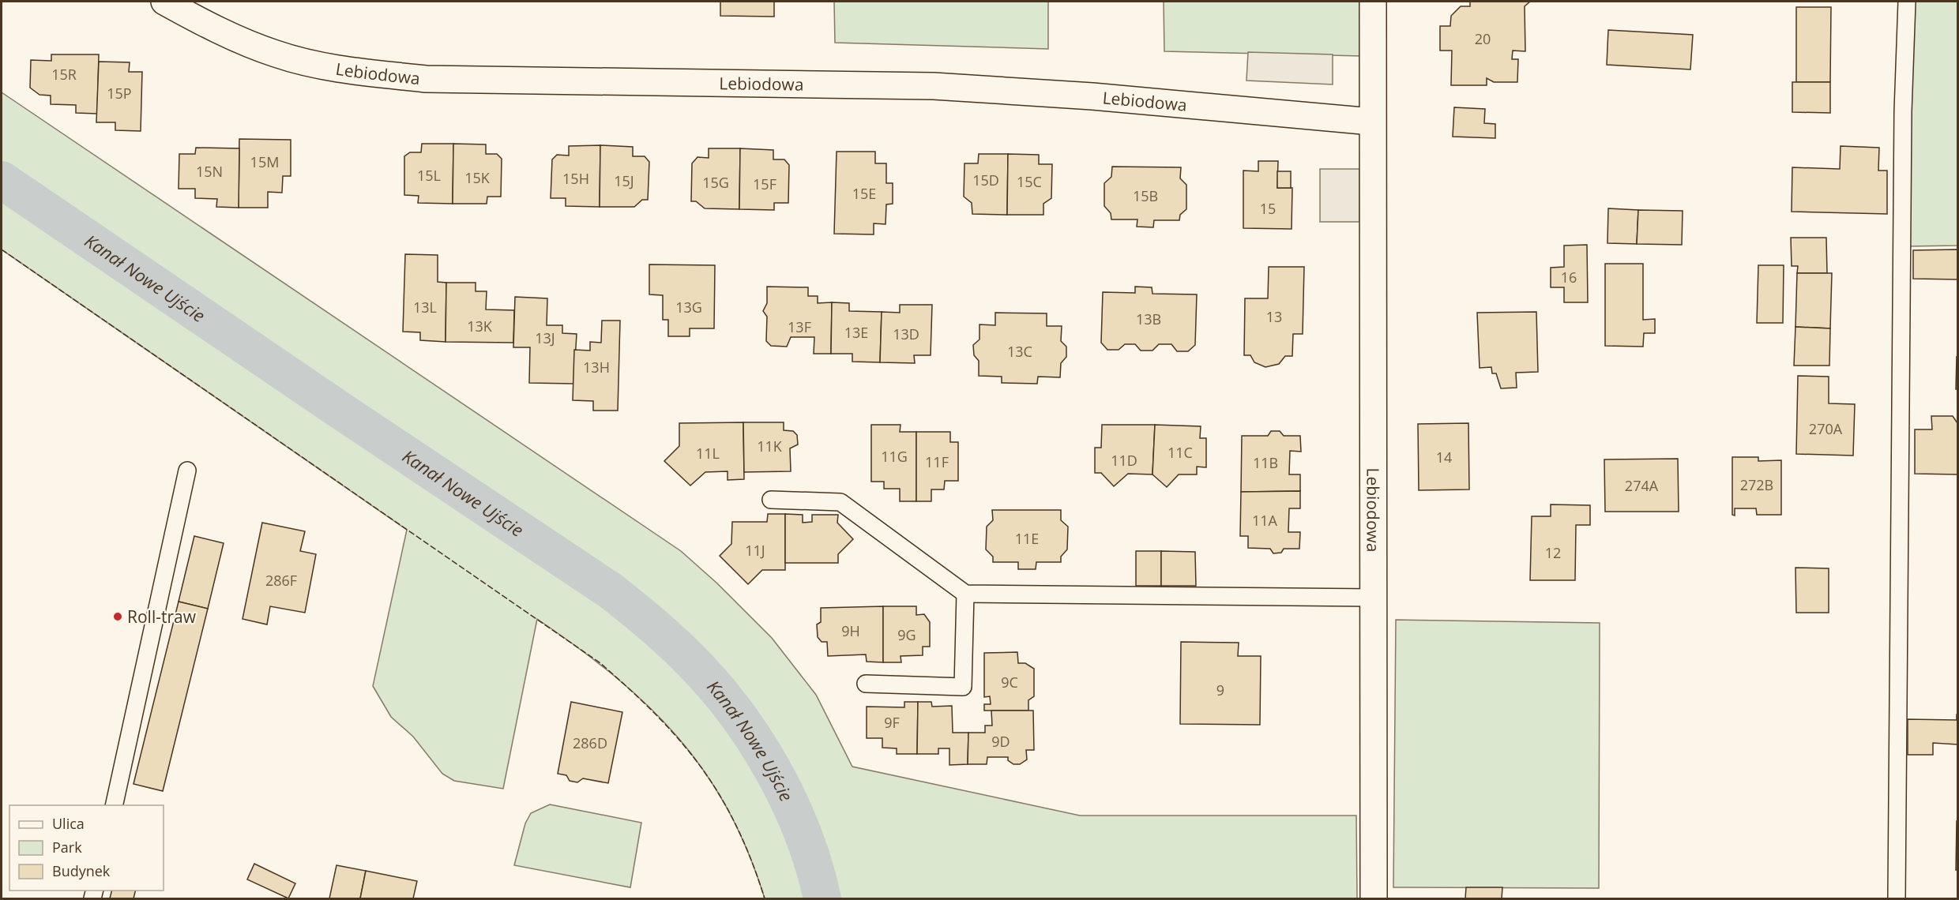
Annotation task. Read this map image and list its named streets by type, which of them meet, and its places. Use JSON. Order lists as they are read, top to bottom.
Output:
{
  "streets": {
    "street": ["Lebiodowa"]
  },
  "water": ["Kanał Nowe Ujście"],
  "places": ["Roll-traw"],
  "house_numbers": [
    "20",
    "15R",
    "15P",
    "15M",
    "15N",
    "15L",
    "15K",
    "15H",
    "15D",
    "15J",
    "15C",
    "15G",
    "15F",
    "15E",
    "15B",
    "15",
    "16",
    "13L",
    "13G",
    "13",
    "13B",
    "13K",
    "13F",
    "13E",
    "13D",
    "13J",
    "13C",
    "13H",
    "270A",
    "11K",
    "11C",
    "11L",
    "11G",
    "14",
    "11D",
    "11F",
    "11B",
    "272B",
    "274A",
    "11A",
    "11E",
    "11J",
    "12",
    "286F",
    "9H",
    "9G",
    "9C",
    "9",
    "9F",
    "9D",
    "286D"
  ],
  "legend": ["Ulica", "Park", "Budynek"]
}
